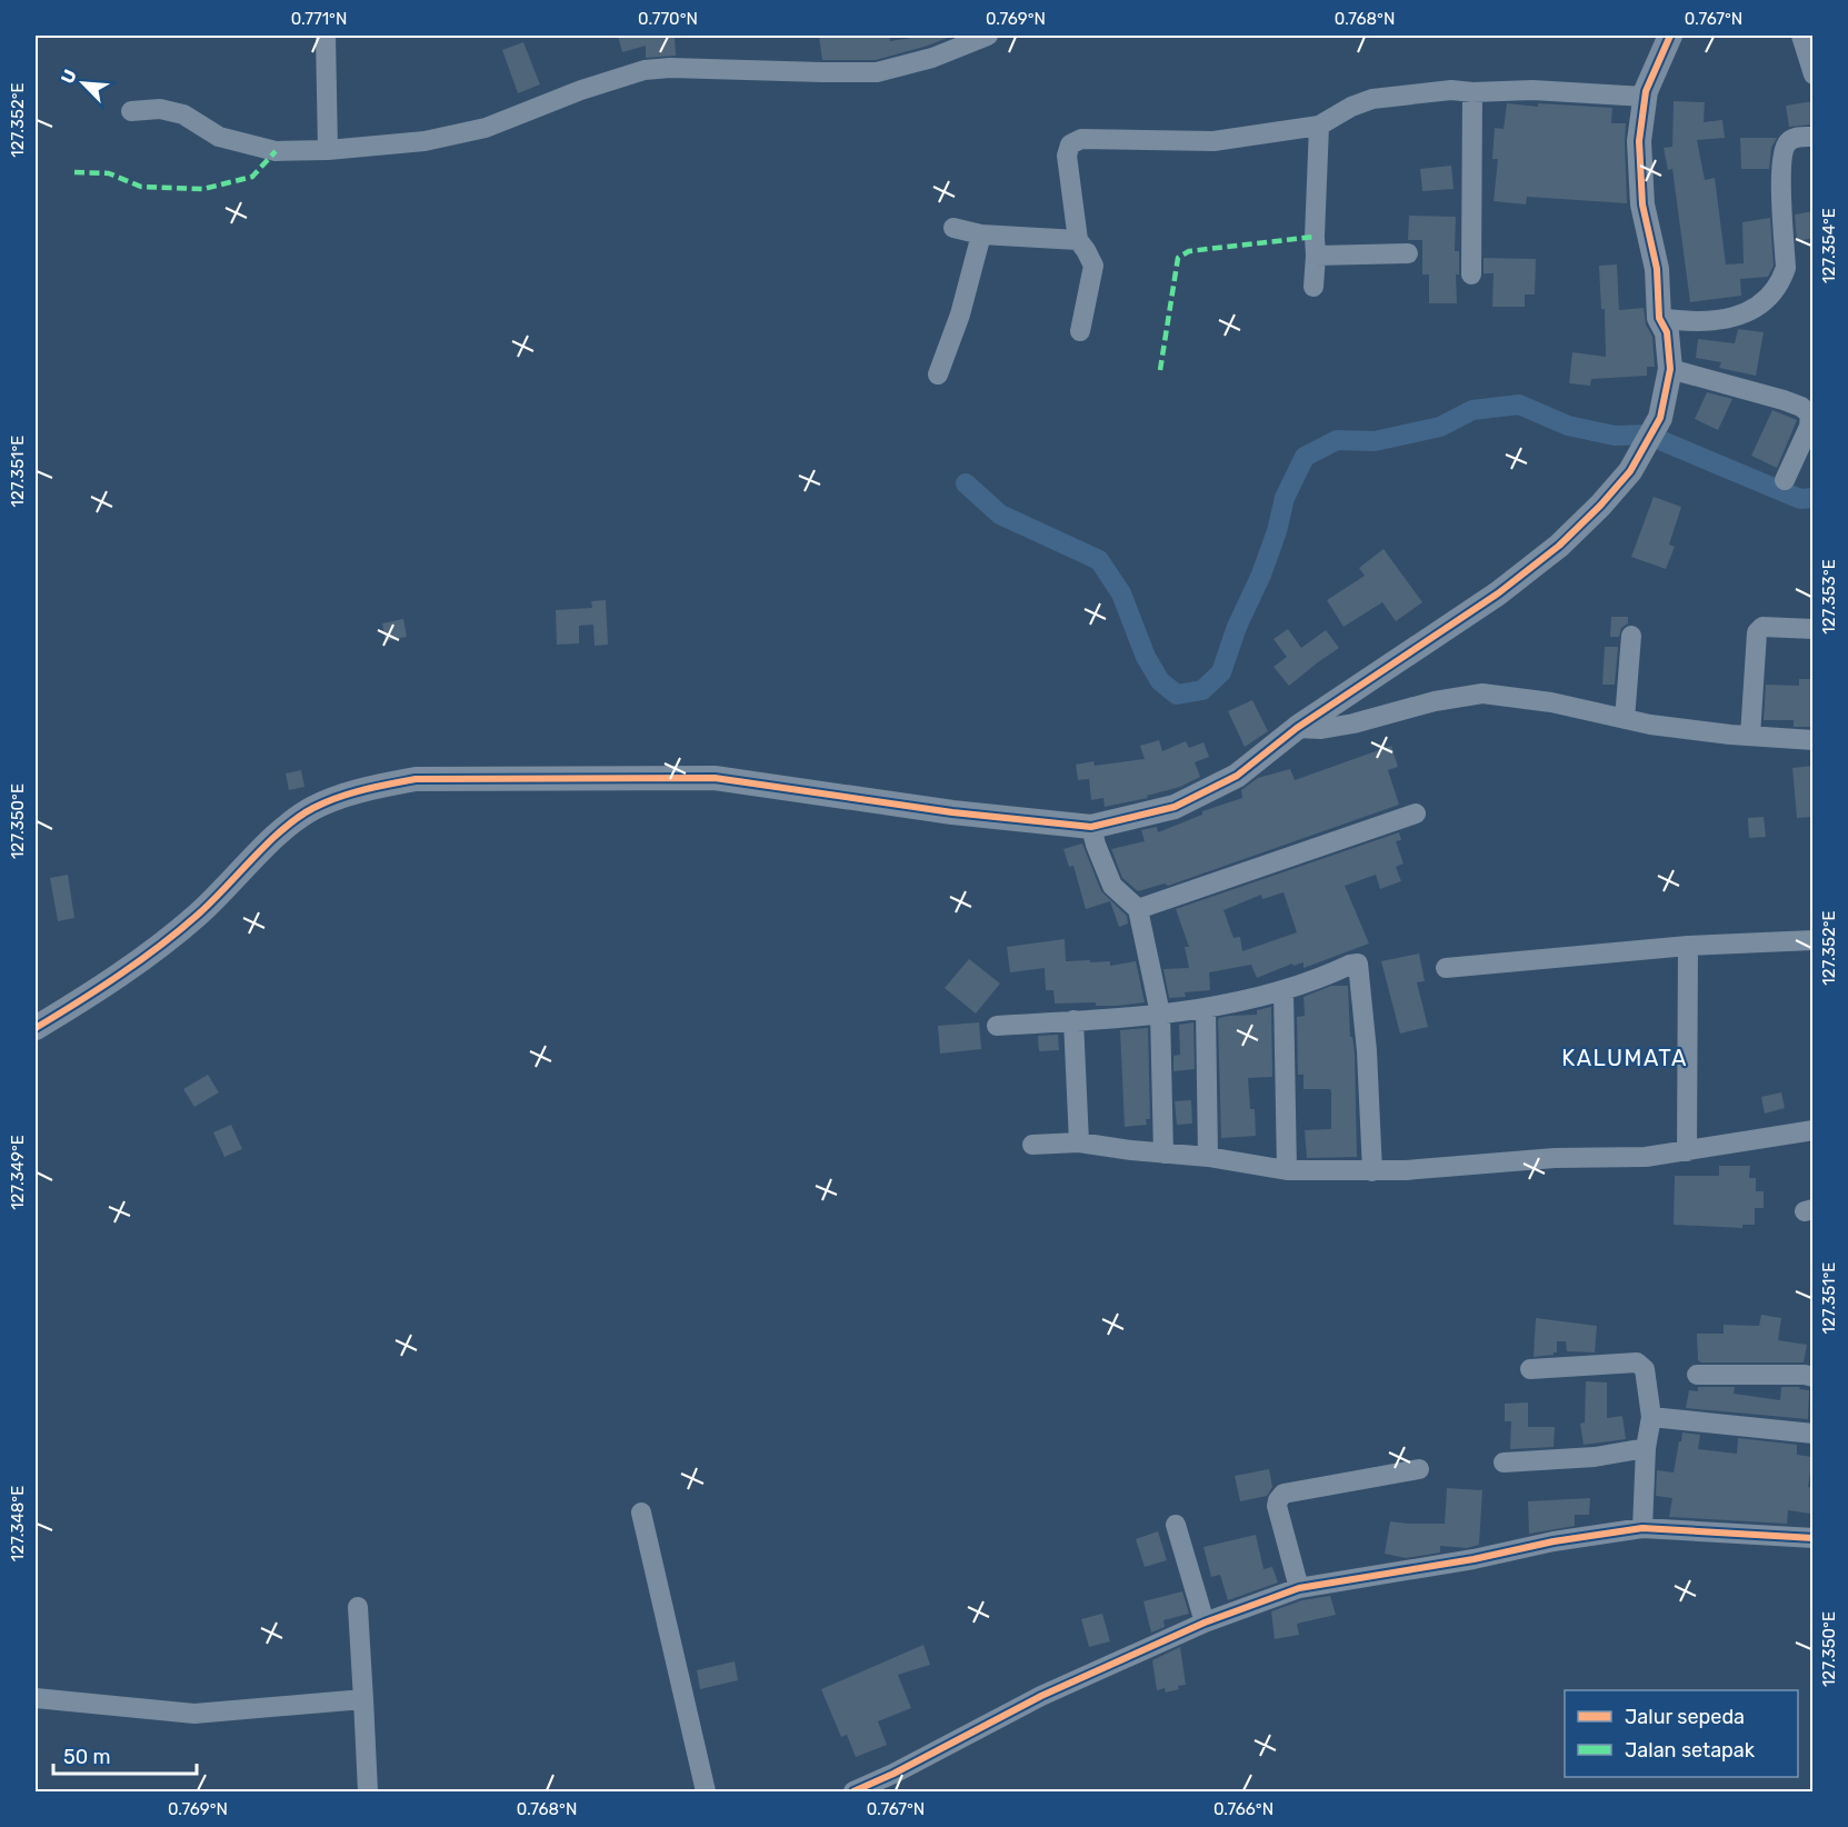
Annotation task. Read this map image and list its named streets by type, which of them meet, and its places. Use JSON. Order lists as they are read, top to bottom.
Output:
{
  "districts": ["KALUMATA"],
  "legend": ["Jalur sepeda", "Jalan setapak"],
  "scale_bar": "50 m",
  "north": "top left",
  "coordinates": [
    "0.771°N",
    "0.770°N",
    "0.769°N",
    "0.768°N",
    "0.767°N",
    "127.352°E",
    "127.354°E",
    "127.351°E",
    "127.353°E",
    "127.350°E",
    "127.349°E",
    "127.348°E",
    "0.766°N"
  ]
}
